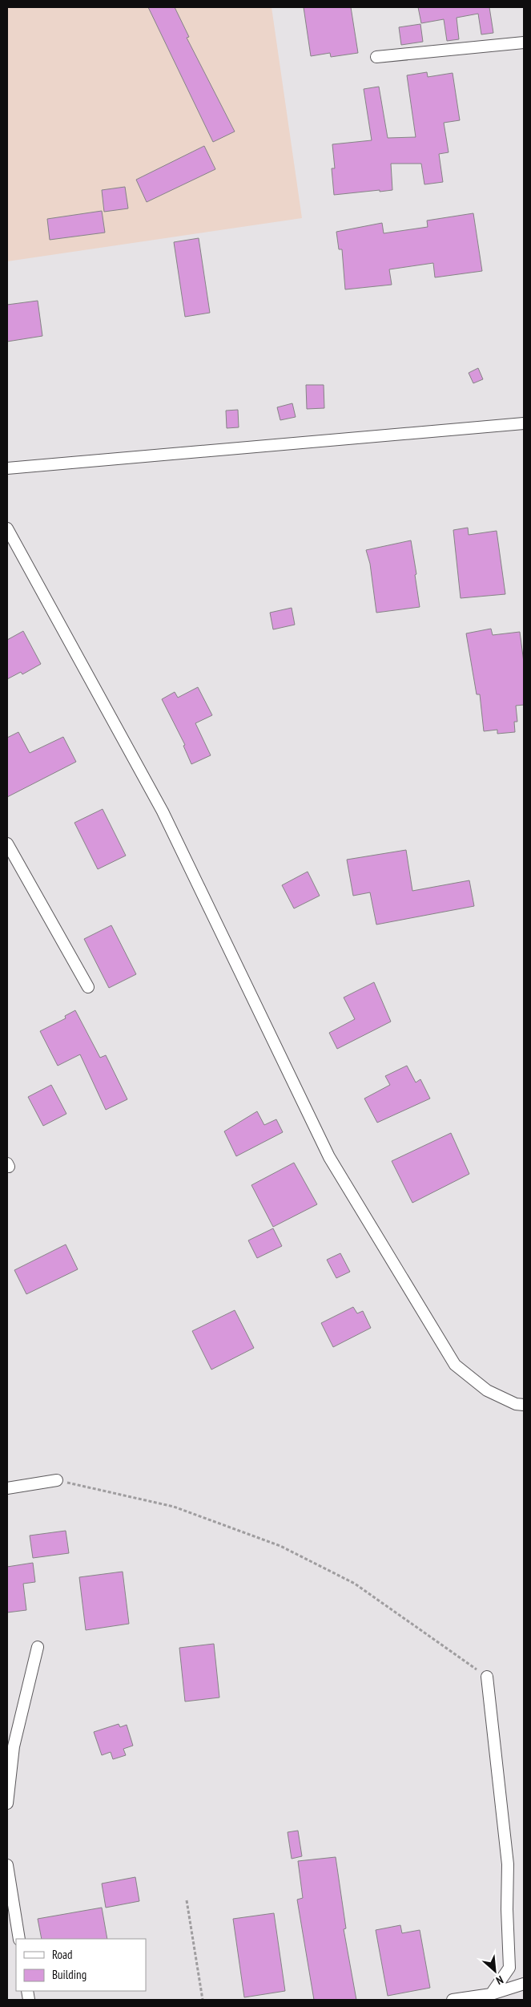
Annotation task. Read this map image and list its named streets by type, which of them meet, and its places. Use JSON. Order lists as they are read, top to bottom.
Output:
{
  "legend": ["Road", "Building"],
  "north": "bottom right"
}
